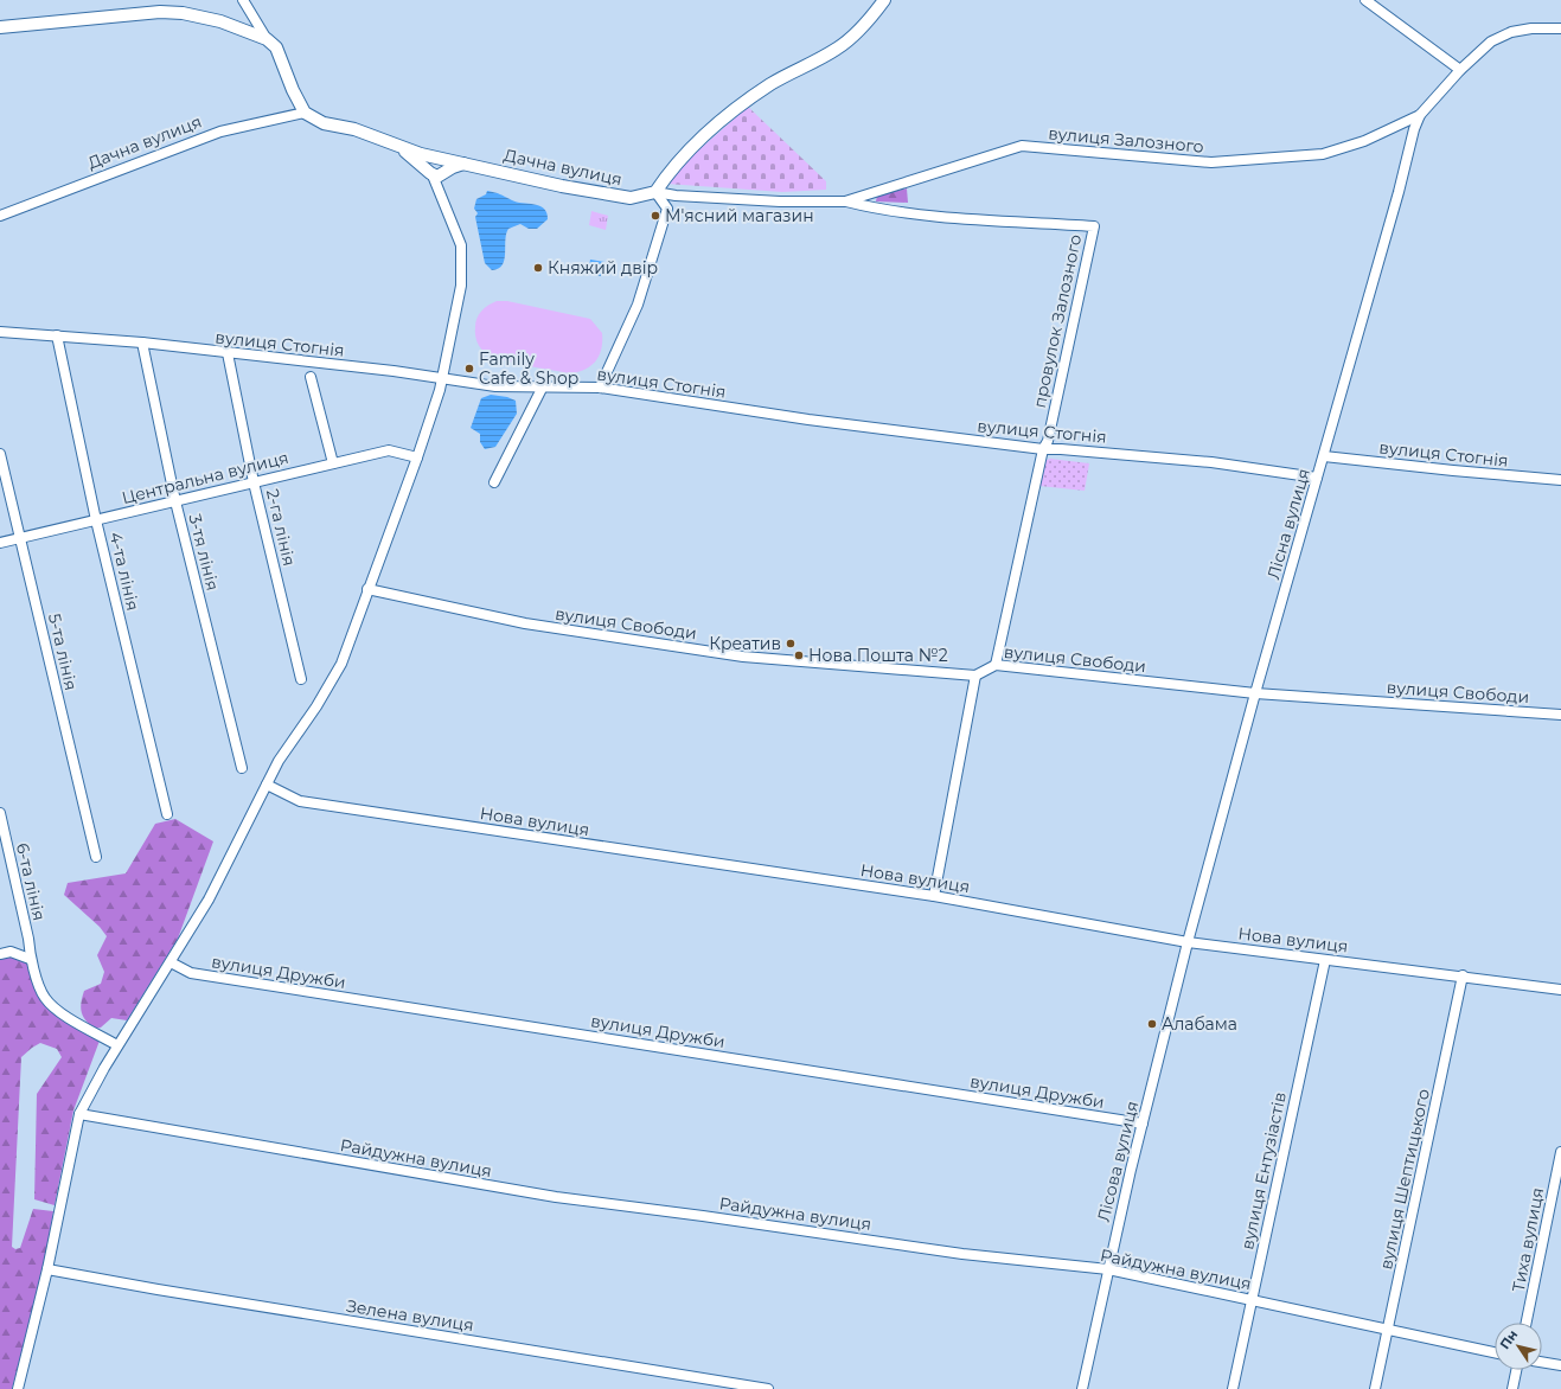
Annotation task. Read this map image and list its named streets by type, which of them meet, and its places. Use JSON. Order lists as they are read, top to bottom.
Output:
{
  "streets": {
    "street": [
      "вулиця Залозного",
      "Дачна вулиця",
      "провулок Залозного",
      "вулиця Стогнія",
      "Центральна вулиця",
      "Лісна вулиця",
      "2-га лінія",
      "3-тя лінія",
      "4-та лінія",
      "вулиця Свободи",
      "5-та лінія",
      "Нова вулиця",
      "6-та лінія",
      "вулиця Дружби",
      "Райдужна вулиця",
      "Лісова вулиця",
      "вулиця Ентузіастів",
      "вулиця Шептицького",
      "Тиха вулиця",
      "Зелена вулиця"
    ]
  },
  "crossings": [
    ["вулиця Залозного", "Дачна вулиця"],
    ["вулиця Залозного", "провулок Залозного"],
    ["вулиця Залозного", "Лісна вулиця"],
    ["провулок Залозного", "вулиця Стогнія"],
    ["провулок Залозного", "вулиця Свободи"],
    ["вулиця Стогнія", "Лісна вулиця"],
    ["вулиця Стогнія", "2-га лінія"],
    ["вулиця Стогнія", "3-тя лінія"],
    ["вулиця Стогнія", "4-та лінія"],
    ["Центральна вулиця", "2-га лінія"],
    ["Центральна вулиця", "3-тя лінія"],
    ["Центральна вулиця", "4-та лінія"],
    ["Центральна вулиця", "5-та лінія"],
    ["Лісна вулиця", "вулиця Свободи"],
    ["Лісна вулиця", "Нова вулиця"],
    ["Лісна вулиця", "Лісова вулиця"],
    ["Нова вулиця", "Лісова вулиця"],
    ["Нова вулиця", "вулиця Ентузіастів"],
    ["Нова вулиця", "вулиця Шептицького"],
    ["вулиця Дружби", "Лісова вулиця"],
    ["Райдужна вулиця", "Лісова вулиця"],
    ["Райдужна вулиця", "вулиця Ентузіастів"],
    ["Райдужна вулиця", "вулиця Шептицького"]
  ],
  "places": [
    "М'ясний магазин",
    "Княжий двір",
    "Family Cafe & Shop",
    "Креатив",
    "Нова Пошта №2",
    "Алабама"
  ],
  "north": "top left"
}
